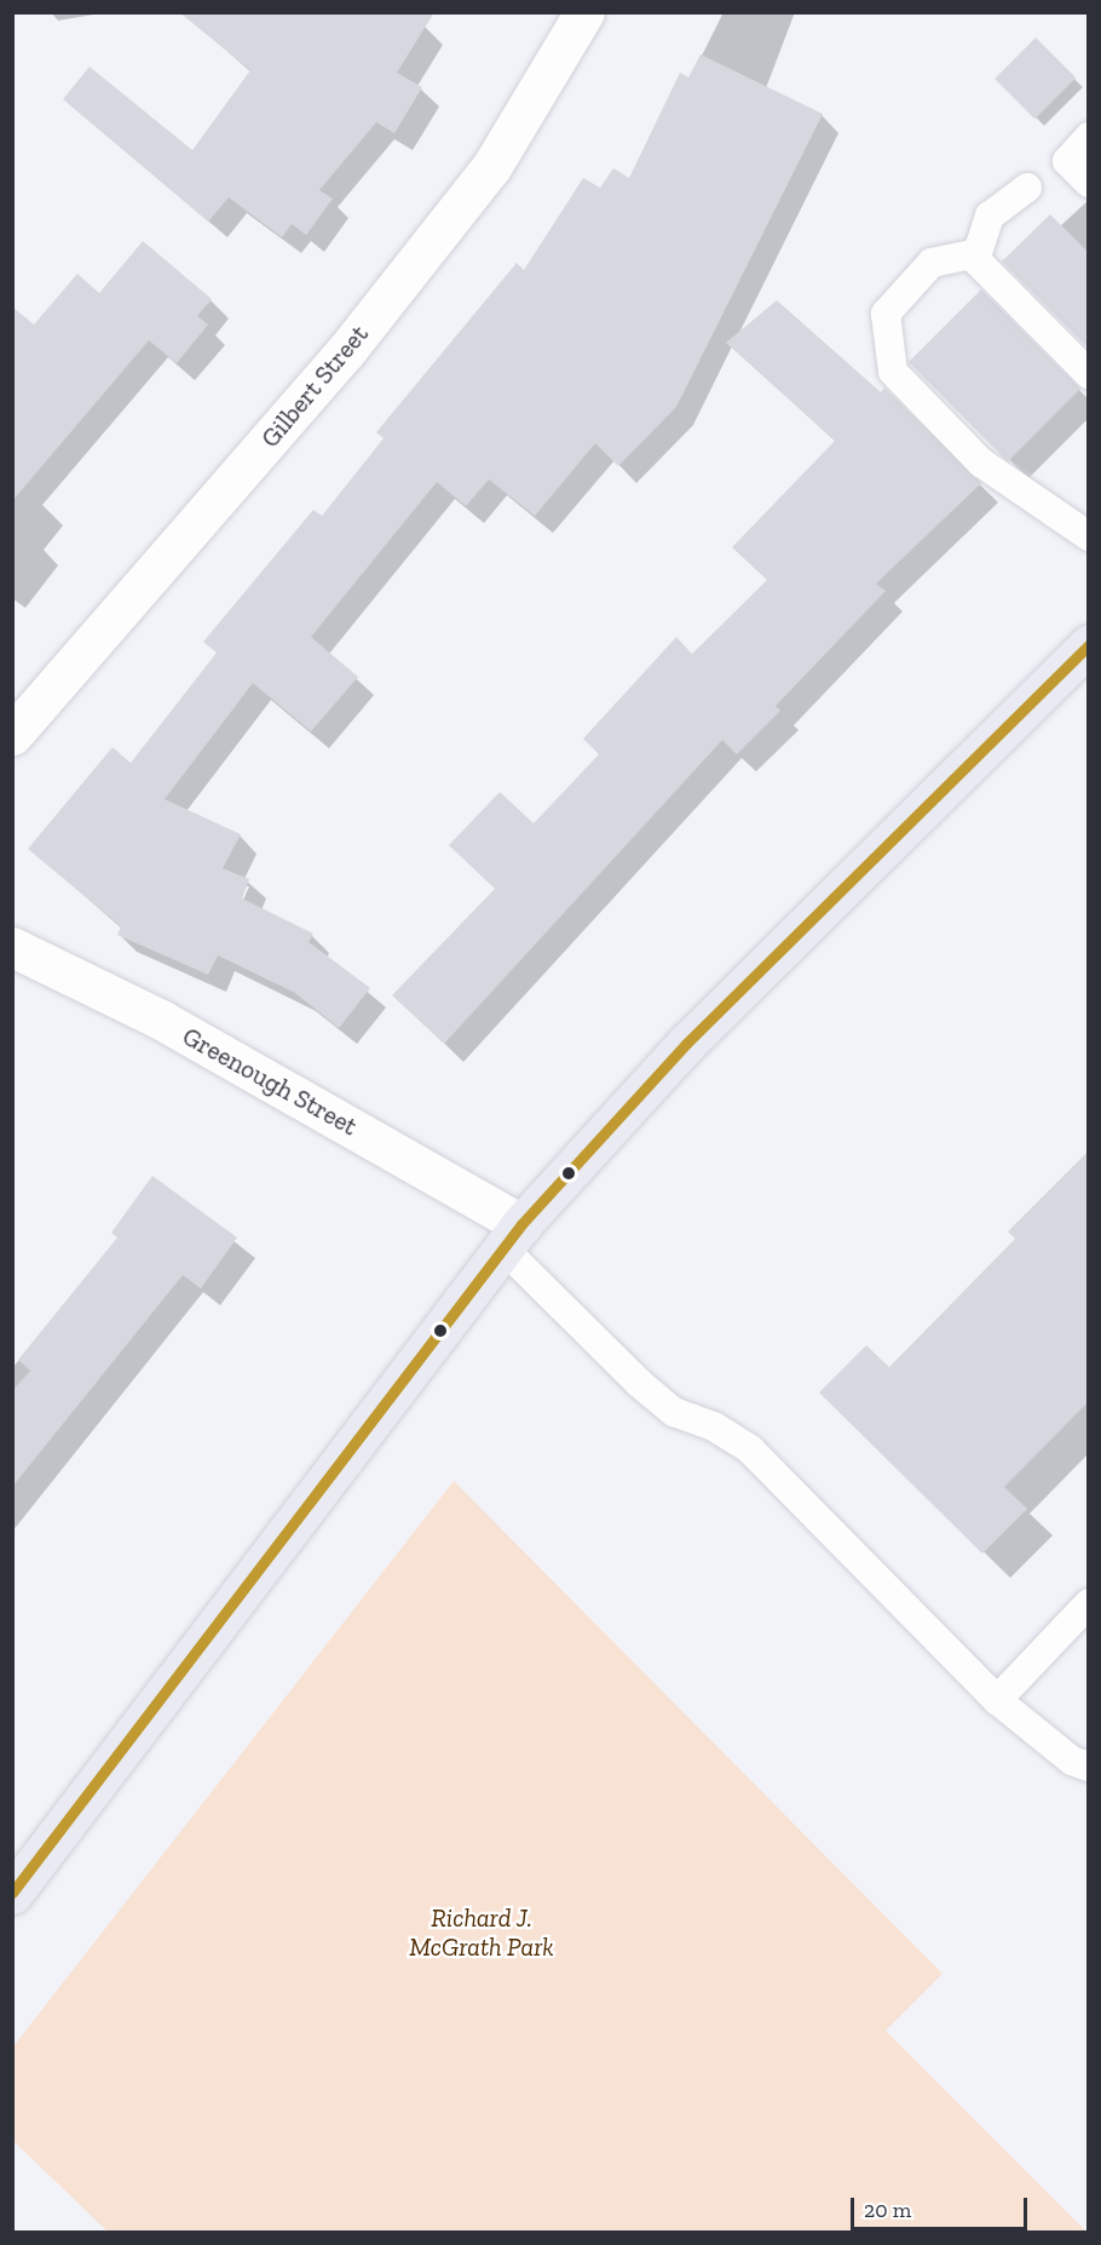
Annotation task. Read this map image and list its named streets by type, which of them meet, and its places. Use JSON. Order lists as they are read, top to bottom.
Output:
{
  "streets": {
    "street": ["Gilbert Street", "Greenough Street"]
  },
  "parks": ["Richard J. McGrath Park"],
  "scale_bar": "20 m"
}
